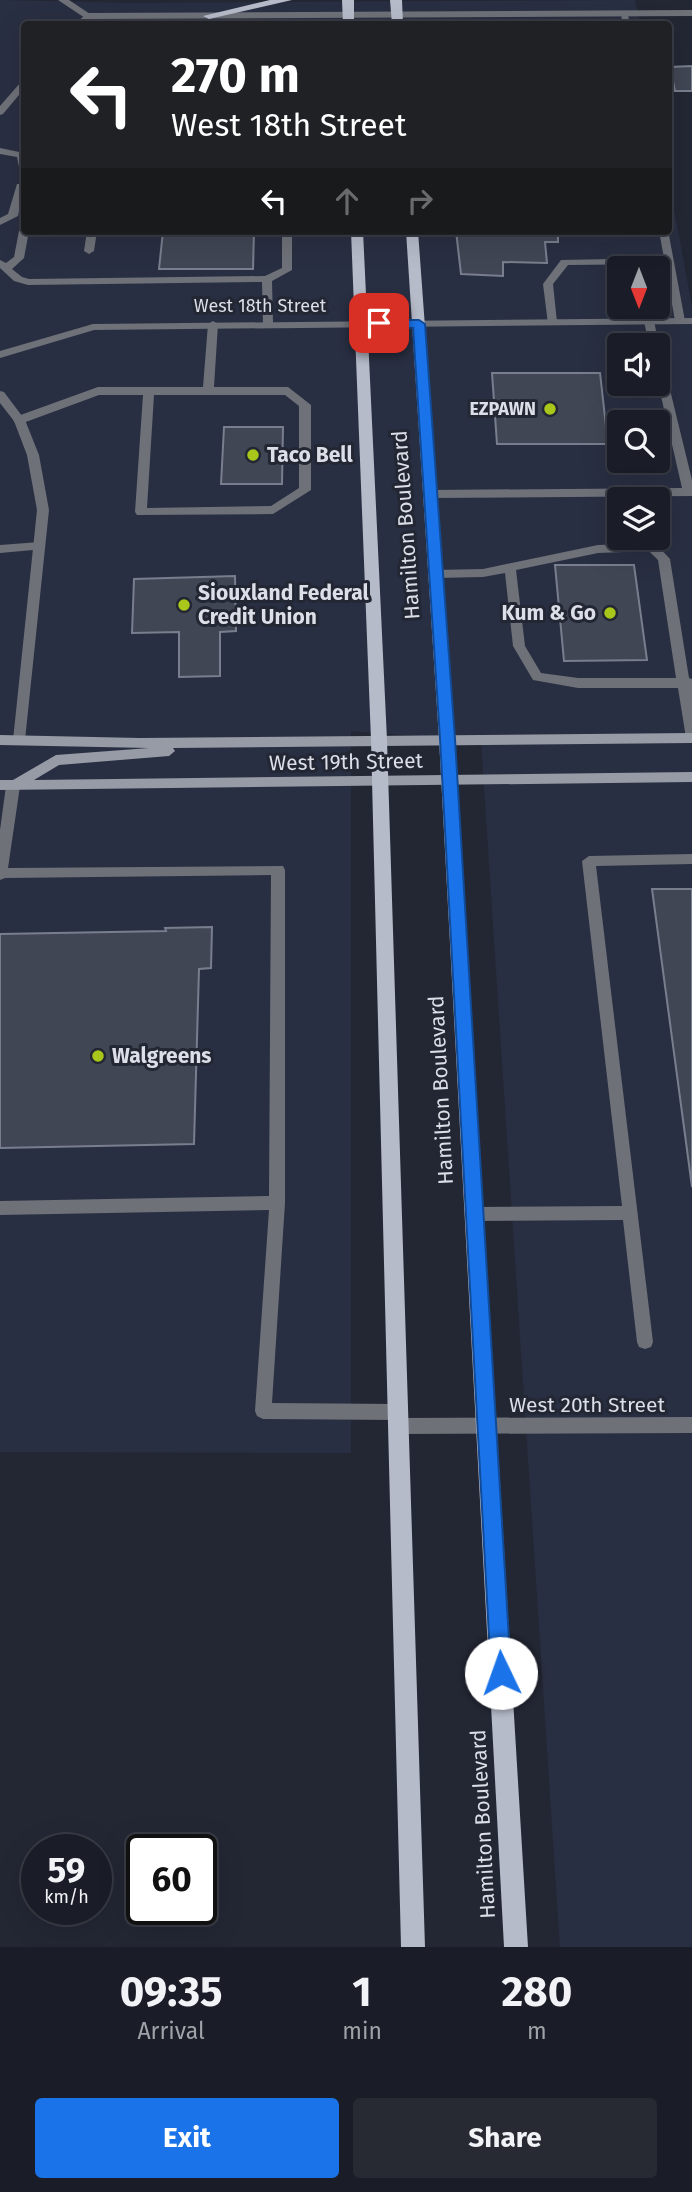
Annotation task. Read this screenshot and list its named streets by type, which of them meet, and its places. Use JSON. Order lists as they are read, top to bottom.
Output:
{
  "streets": {
    "main road": ["Hamilton Boulevard", "West 19th Street"],
    "street": ["West 18th Street", "West 20th Street"]
  },
  "crossings": [
    ["West 18th Street", "Hamilton Boulevard"],
    ["Hamilton Boulevard", "West 19th Street"],
    ["Hamilton Boulevard", "West 20th Street"]
  ],
  "places": [
    "EZPAWN",
    "Taco Bell",
    "Siouxland Federal Credit Union",
    "Kum & Go",
    "Walgreens"
  ],
  "north": "bottom",
  "page": {
    "turn": ["270 m", "West 18th Street"],
    "speed": "59 km/h",
    "limit": "60",
    "eta": [
      "09:35",
      "Arrival",
      "1",
      "min",
      "280",
      "m"
    ],
    "buttons": ["Exit", "Share"]
  }
}
